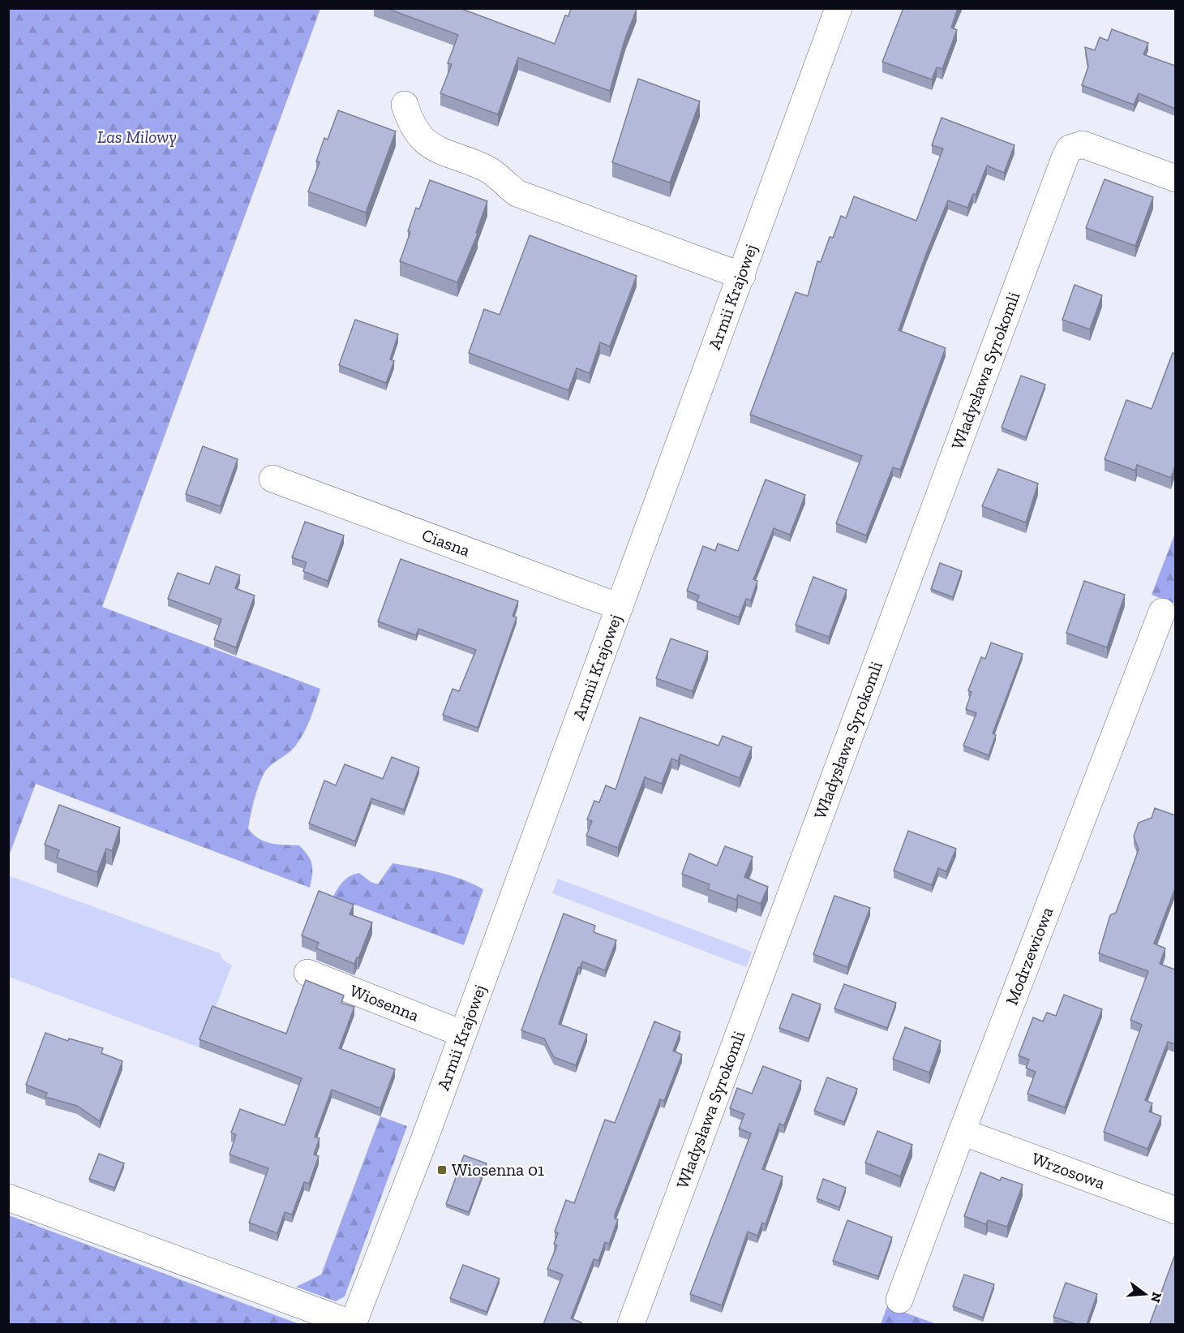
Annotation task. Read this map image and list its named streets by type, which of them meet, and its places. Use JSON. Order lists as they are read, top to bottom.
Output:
{
  "streets": {
    "street": [
      "Armii Krajowej",
      "Władysława Syrokomli",
      "Ciasna",
      "Modrzewiowa",
      "Wiosenna",
      "Wrzosowa"
    ]
  },
  "crossings": [
    ["Armii Krajowej", "Ciasna"],
    ["Armii Krajowej", "Wiosenna"],
    ["Modrzewiowa", "Wrzosowa"]
  ],
  "parks": ["Las Milowy"],
  "places": {
    "transit": ["Wiosenna 01"]
  },
  "north": "right"
}
